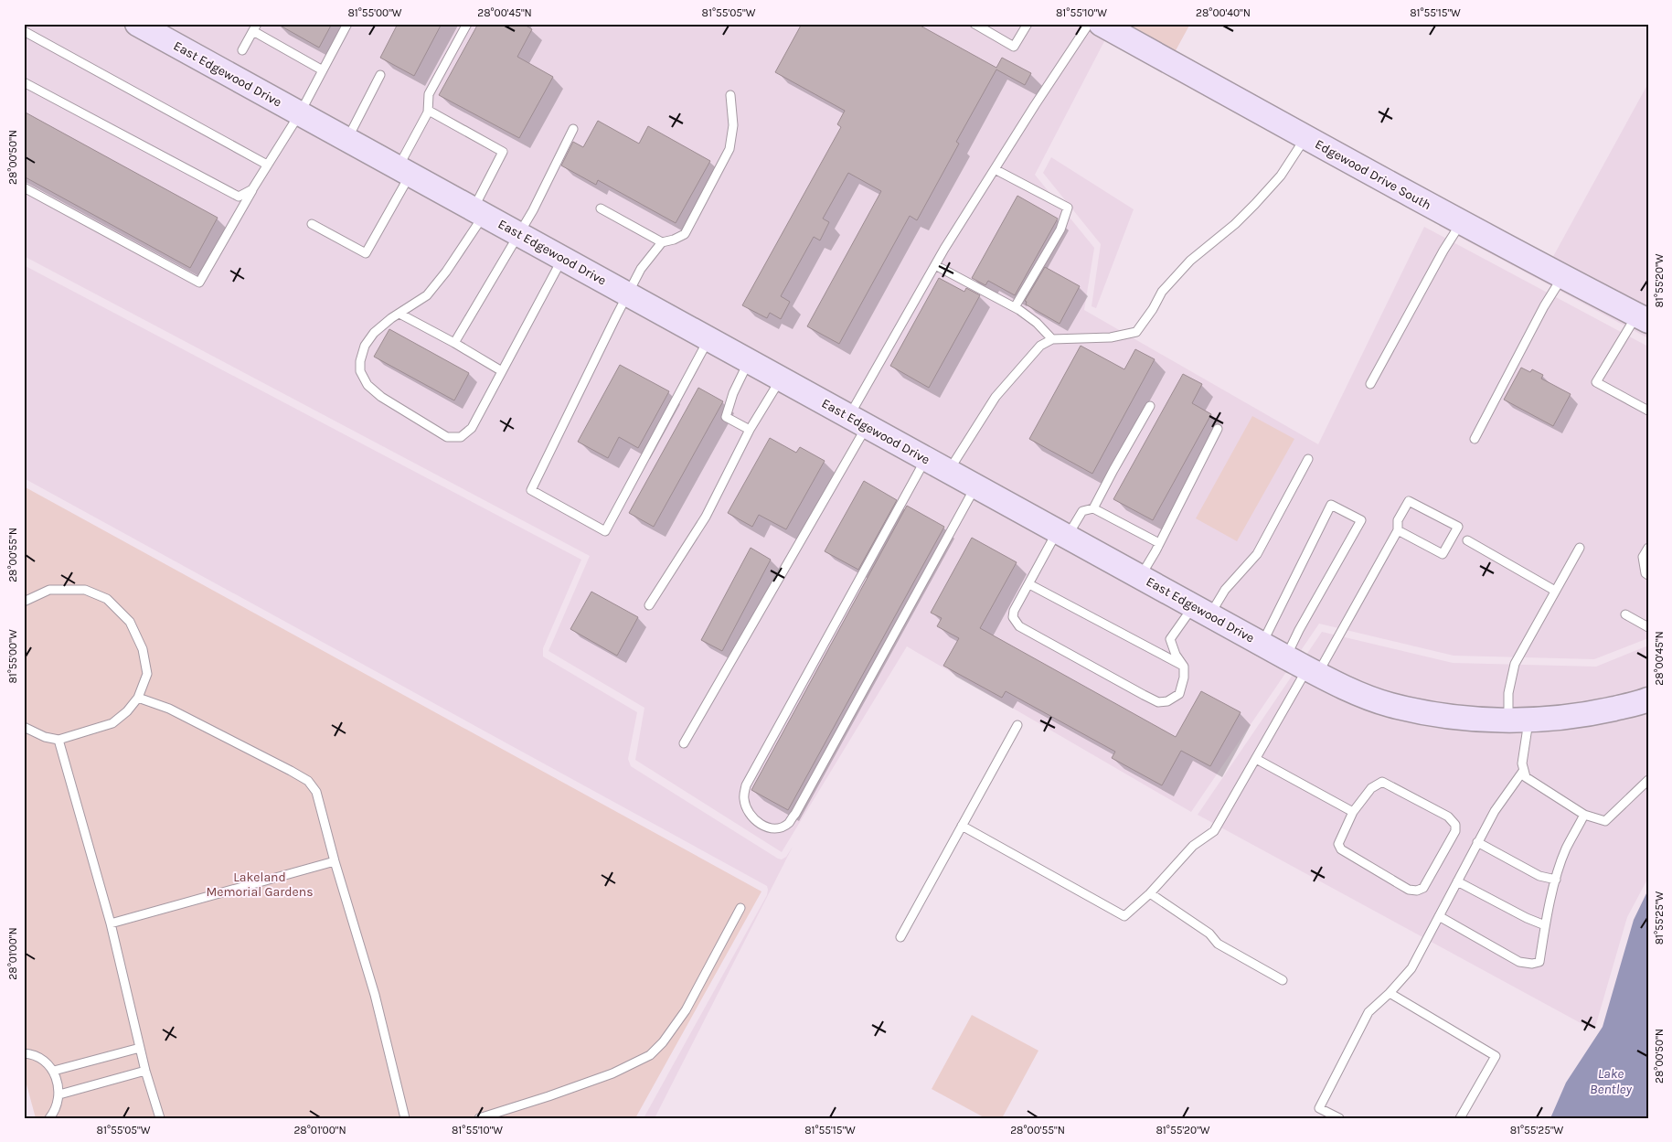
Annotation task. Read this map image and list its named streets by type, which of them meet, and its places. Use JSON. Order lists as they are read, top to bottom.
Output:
{
  "streets": {
    "main road": ["East Edgewood Drive", "Edgewood Drive South"]
  },
  "water": ["Lake Bentley"],
  "parks": ["Lakeland Memorial Gardens"],
  "coordinates": [
    "81°55'00\"W",
    "28°00'45\"N",
    "81°55'05\"W",
    "81°55'10\"W",
    "28°00'40\"N",
    "81°55'15\"W",
    "28°00'50\"N",
    "81°55'20\"W",
    "28°00'55\"N",
    "81°55'25\"W",
    "28°01'00\"N"
  ]
}
